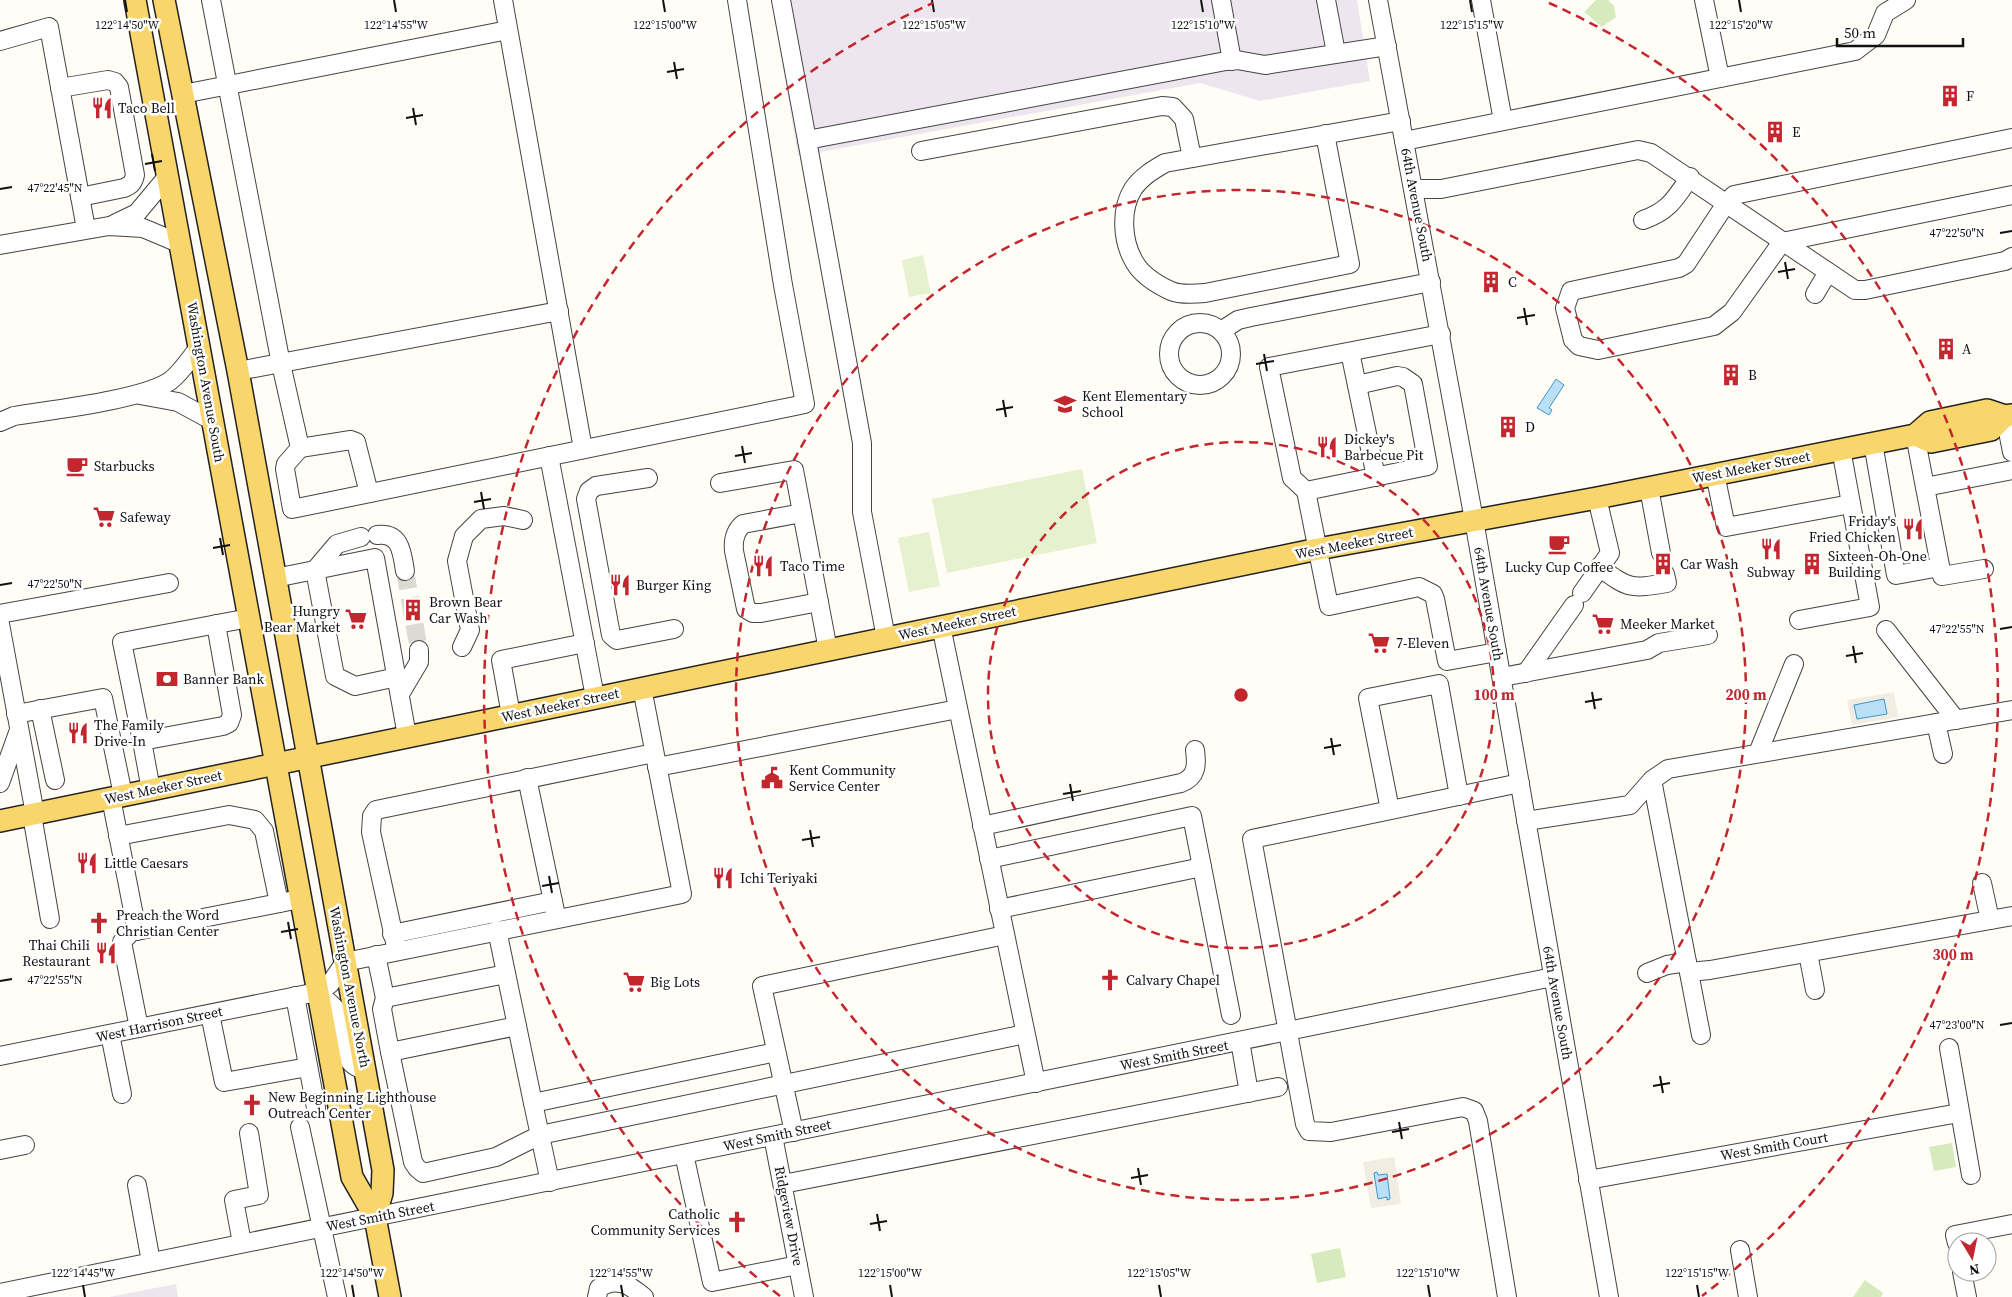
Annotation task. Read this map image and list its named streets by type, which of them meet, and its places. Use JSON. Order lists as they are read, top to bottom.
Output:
{
  "streets": {
    "main road": ["Washington Avenue South", "West Meeker Street", "Washington Avenue North"],
    "street": [
      "64th Avenue South",
      "West Harrison Street",
      "West Smith Street",
      "West Smith Court",
      "Ridgeview Drive"
    ]
  },
  "crossings": [
    ["64th Avenue South", "West Meeker Street"],
    ["64th Avenue South", "West Smith Street"],
    ["64th Avenue South", "West Smith Court"],
    ["Washington Avenue South", "West Meeker Street"],
    ["Washington Avenue South", "Washington Avenue North"],
    ["West Meeker Street", "Washington Avenue North"],
    ["Washington Avenue North", "West Harrison Street"],
    ["Washington Avenue North", "West Smith Street"],
    ["West Smith Street", "Ridgeview Drive"]
  ],
  "places": {
    "building": [
      "F",
      "E",
      "C",
      "A",
      "B",
      "D",
      "Car Wash",
      "Sixteen-Oh-One Building",
      "Brown Bear Car Wash"
    ],
    "restaurant": [
      "Taco Bell",
      "Dickey's Barbecue Pit",
      "Friday's Fried Chicken",
      "Subway",
      "Taco Time",
      "Burger King",
      "The Family Drive-In",
      "Little Caesars",
      "Ichi Teriyaki",
      "Thai Chili Restaurant"
    ],
    "school or university": ["Kent Elementary School"],
    "cafe": ["Starbucks", "Lucky Cup Coffee"],
    "supermarket": [
      "Safeway",
      "Hungry Bear Market",
      "Meeker Market",
      "7-Eleven",
      "Big Lots"
    ],
    "bank": ["Banner Bank"],
    "public building": ["Kent Community Service Center"],
    "church": [
      "Preach the Word Christian Center",
      "Calvary Chapel",
      "New Beginning Lighthouse Outreach Center",
      "Catholic Community Services"
    ]
  },
  "scale_bar": "50 m",
  "north": "bottom",
  "coordinates": [
    "122°14'50\"W",
    "122°14'55\"W",
    "122°15'00\"W",
    "122°15'05\"W",
    "122°15'10\"W",
    "122°15'15\"W",
    "122°15'20\"W",
    "47°22'45\"N",
    "47°22'50\"N",
    "47°22'55\"N",
    "47°23'00\"N",
    "122°14'45\"W"
  ],
  "rings": ["100 m", "200 m", "300 m"]
}
